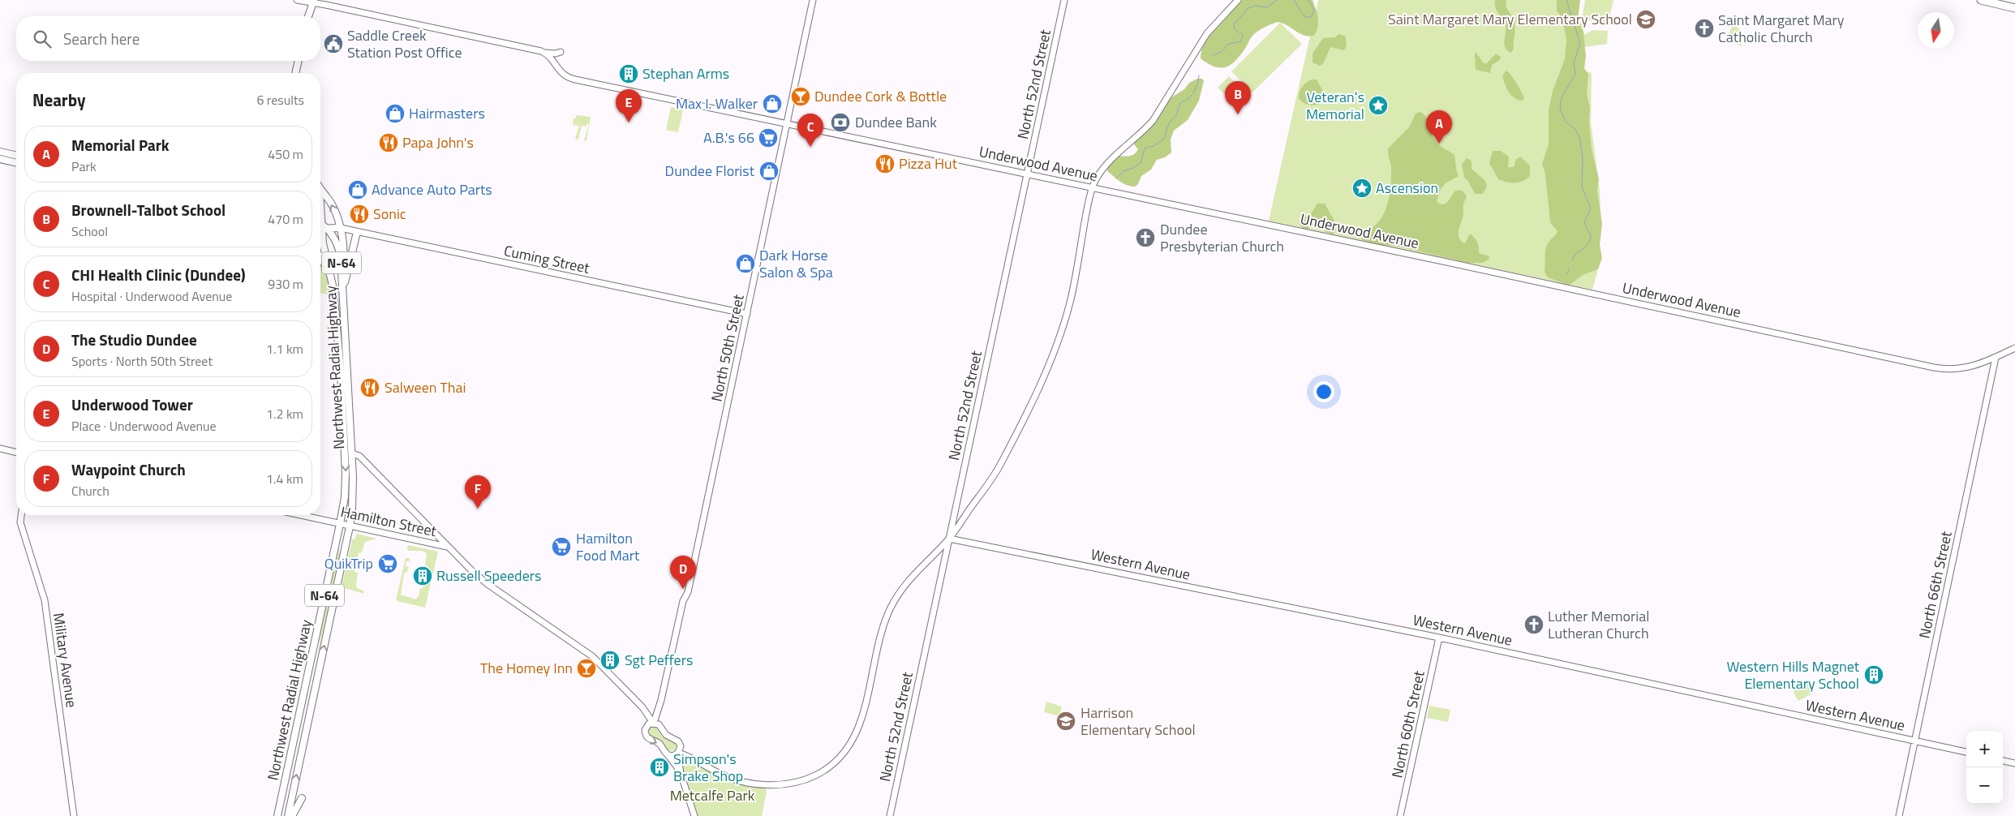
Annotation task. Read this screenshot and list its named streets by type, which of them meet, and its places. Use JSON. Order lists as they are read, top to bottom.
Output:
{
  "streets": {
    "main road": ["Cuming Street", "N-64", "Northwest Radial Highway"],
    "street": [
      "North 52nd Street",
      "Underwood Avenue",
      "North 50th Street",
      "Hamilton Street",
      "Western Avenue",
      "North 66th Street",
      "Military Avenue",
      "North 60th Street"
    ]
  },
  "crossings": [
    ["North 52nd Street", "Underwood Avenue"],
    ["North 52nd Street", "Western Avenue"],
    ["Underwood Avenue", "North 50th Street"],
    ["Underwood Avenue", "North 66th Street"],
    ["Cuming Street", "North 50th Street"],
    ["Cuming Street", "Northwest Radial Highway"],
    ["N-64", "Northwest Radial Highway"],
    ["Northwest Radial Highway", "Hamilton Street"],
    ["Western Avenue", "North 66th Street"],
    ["Western Avenue", "North 60th Street"]
  ],
  "parks": ["Metcalfe Park"],
  "places": {
    "school or university": ["Saint Margaret Mary Elementary School", "Harrison Elementary School"],
    "church": ["Saint Margaret Mary Catholic Church", "Dundee Presbyterian Church", "Luther Memorial Lutheran Church"],
    "public building": ["Saddle Creek Station Post Office"],
    "building": [
      "Stephan Arms",
      "Russell Speeders",
      "Sgt Peffers",
      "Western Hills Magnet Elementary School",
      "Simpson's Brake Shop"
    ],
    "bar": ["Dundee Cork & Bottle", "The Homey Inn"],
    "shop": [
      "Max I. Walker",
      "Hairmasters",
      "Dundee Florist",
      "Advance Auto Parts",
      "Dark Horse Salon & Spa"
    ],
    "place": ["Veteranʻs Memorial", "Ascension"],
    "bank": ["Dundee Bank"],
    "supermarket": ["A.B.'s 66", "Hamilton Food Mart", "QuikTrip"],
    "restaurant": [
      "Papa John's",
      "Pizza Hut",
      "Sonic",
      "Salween Thai"
    ]
  },
  "north": "bottom",
  "page": {
    "search": "Search here",
    "heading": ["Nearby", "6 results"],
    "pins": [
      "B",
      "E",
      "A",
      "C",
      "F",
      "D"
    ],
    "list": [
      {
        "mark": "A",
        "name": "Memorial Park",
        "note": "Park",
        "value": "450 m"
      },
      {
        "mark": "B",
        "name": "Brownell-Talbot School",
        "note": "School",
        "value": "470 m"
      },
      {
        "mark": "C",
        "name": "CHI Health Clinic (Dundee)",
        "note": "Hospital · Underwood Avenue",
        "value": "930 m"
      },
      {
        "mark": "D",
        "name": "The Studio Dundee",
        "note": "Sports · North 50th Street",
        "value": "1.1 km"
      },
      {
        "mark": "E",
        "name": "Underwood Tower",
        "note": "Place · Underwood Avenue",
        "value": "1.2 km"
      },
      {
        "mark": "F",
        "name": "Waypoint Church",
        "note": "Church",
        "value": "1.4 km"
      }
    ],
    "map_buttons": ["+", "−"]
  }
}
